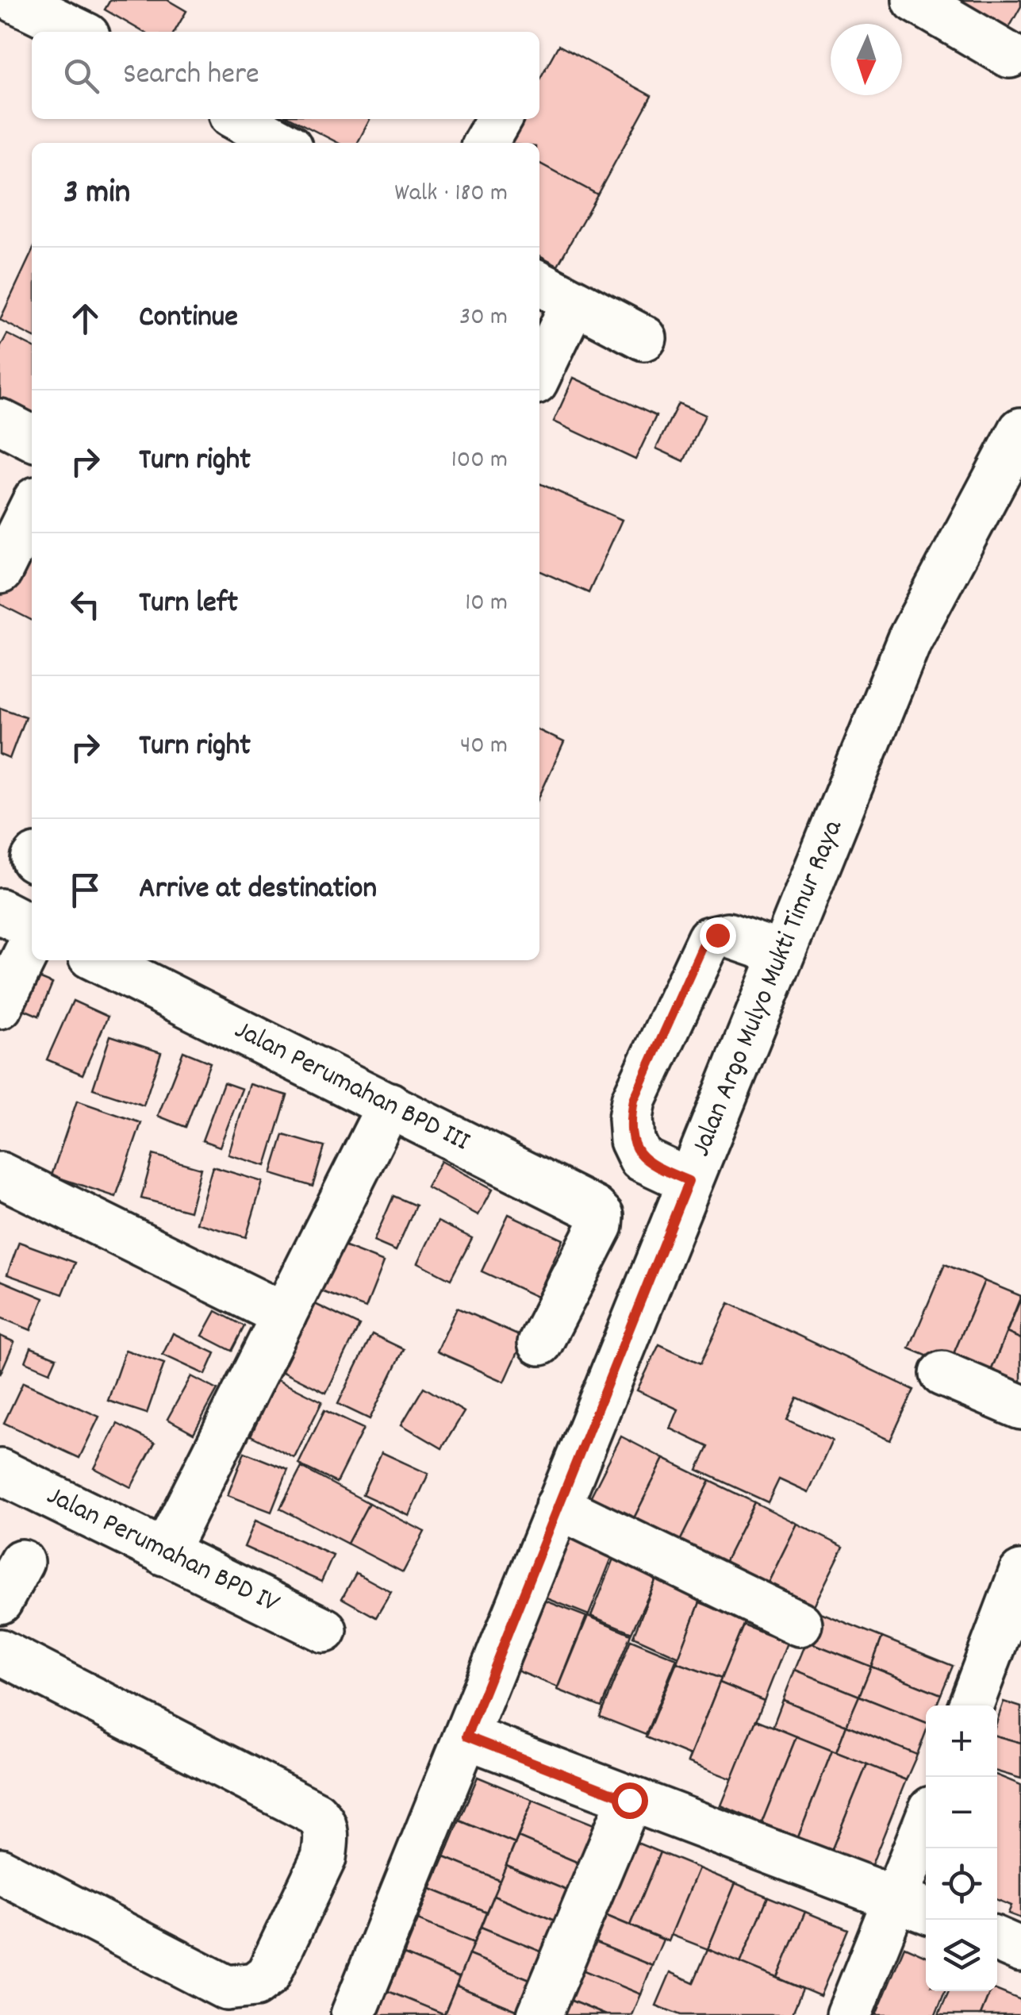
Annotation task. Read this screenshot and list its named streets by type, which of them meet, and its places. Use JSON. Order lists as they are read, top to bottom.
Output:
{
  "streets": {
    "street": ["Jalan Argo Mulyo Mukti Timur Raya", "Jalan Perumahan BPD III", "Jalan Perumahan BPD IV"]
  },
  "north": "bottom",
  "page": {
    "search": "Search here",
    "heading": ["3 min", "Walk · 180 m"],
    "list": [
      ["Continue", "30 m"],
      ["Turn right", "100 m"],
      ["Turn left", "10 m"],
      ["Turn right", "40 m"],
      "Arrive at destination"
    ],
    "map_buttons": ["+", "−"]
  }
}
